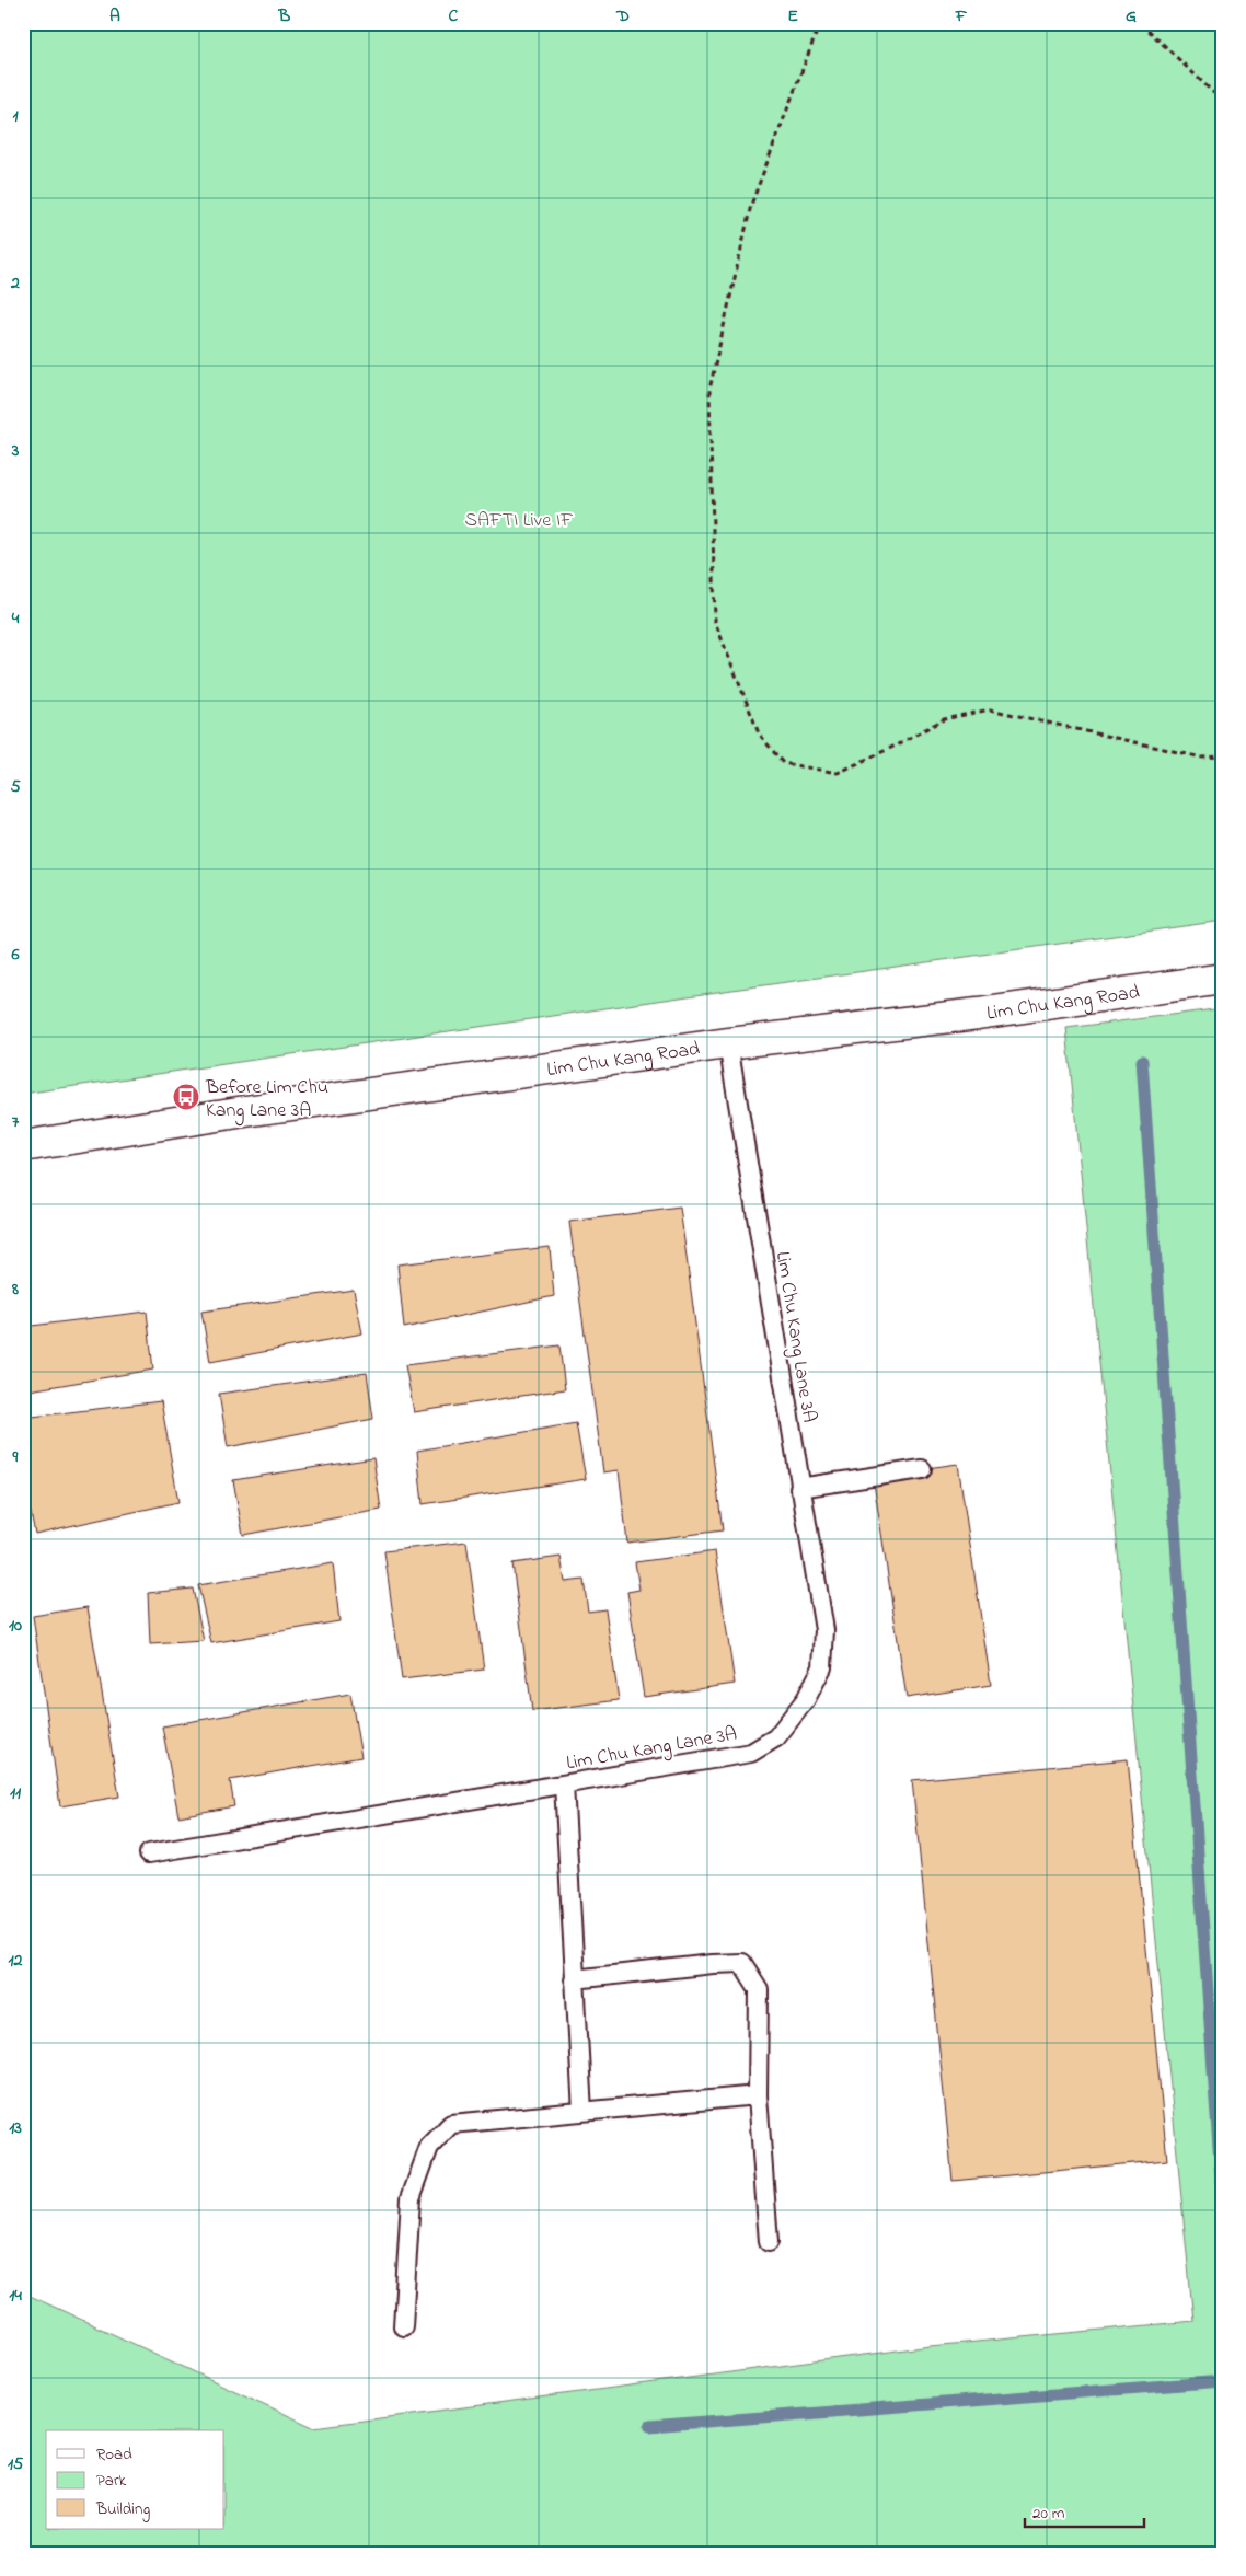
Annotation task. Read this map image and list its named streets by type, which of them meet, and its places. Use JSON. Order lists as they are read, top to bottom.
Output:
{
  "streets": {
    "main road": ["Lim Chu Kang Road"],
    "lane": ["Lim Chu Kang Lane 3A"]
  },
  "crossings": [
    ["Lim Chu Kang Road", "Lim Chu Kang Lane 3A"]
  ],
  "parks": ["SAFTI Live IF"],
  "places": {
    "bus stop": ["Before Lim Chu Kang Lane 3A"]
  },
  "legend": ["Road", "Park", "Building"],
  "scale_bar": "20 m",
  "grid": {
    "columns": [
      "A",
      "B",
      "C",
      "D",
      "E",
      "F",
      "G"
    ],
    "rows": [
      "1",
      "2",
      "3",
      "4",
      "5",
      "6",
      "7",
      "8",
      "9",
      "10",
      "11",
      "12",
      "13",
      "14",
      "15"
    ]
  }
}
